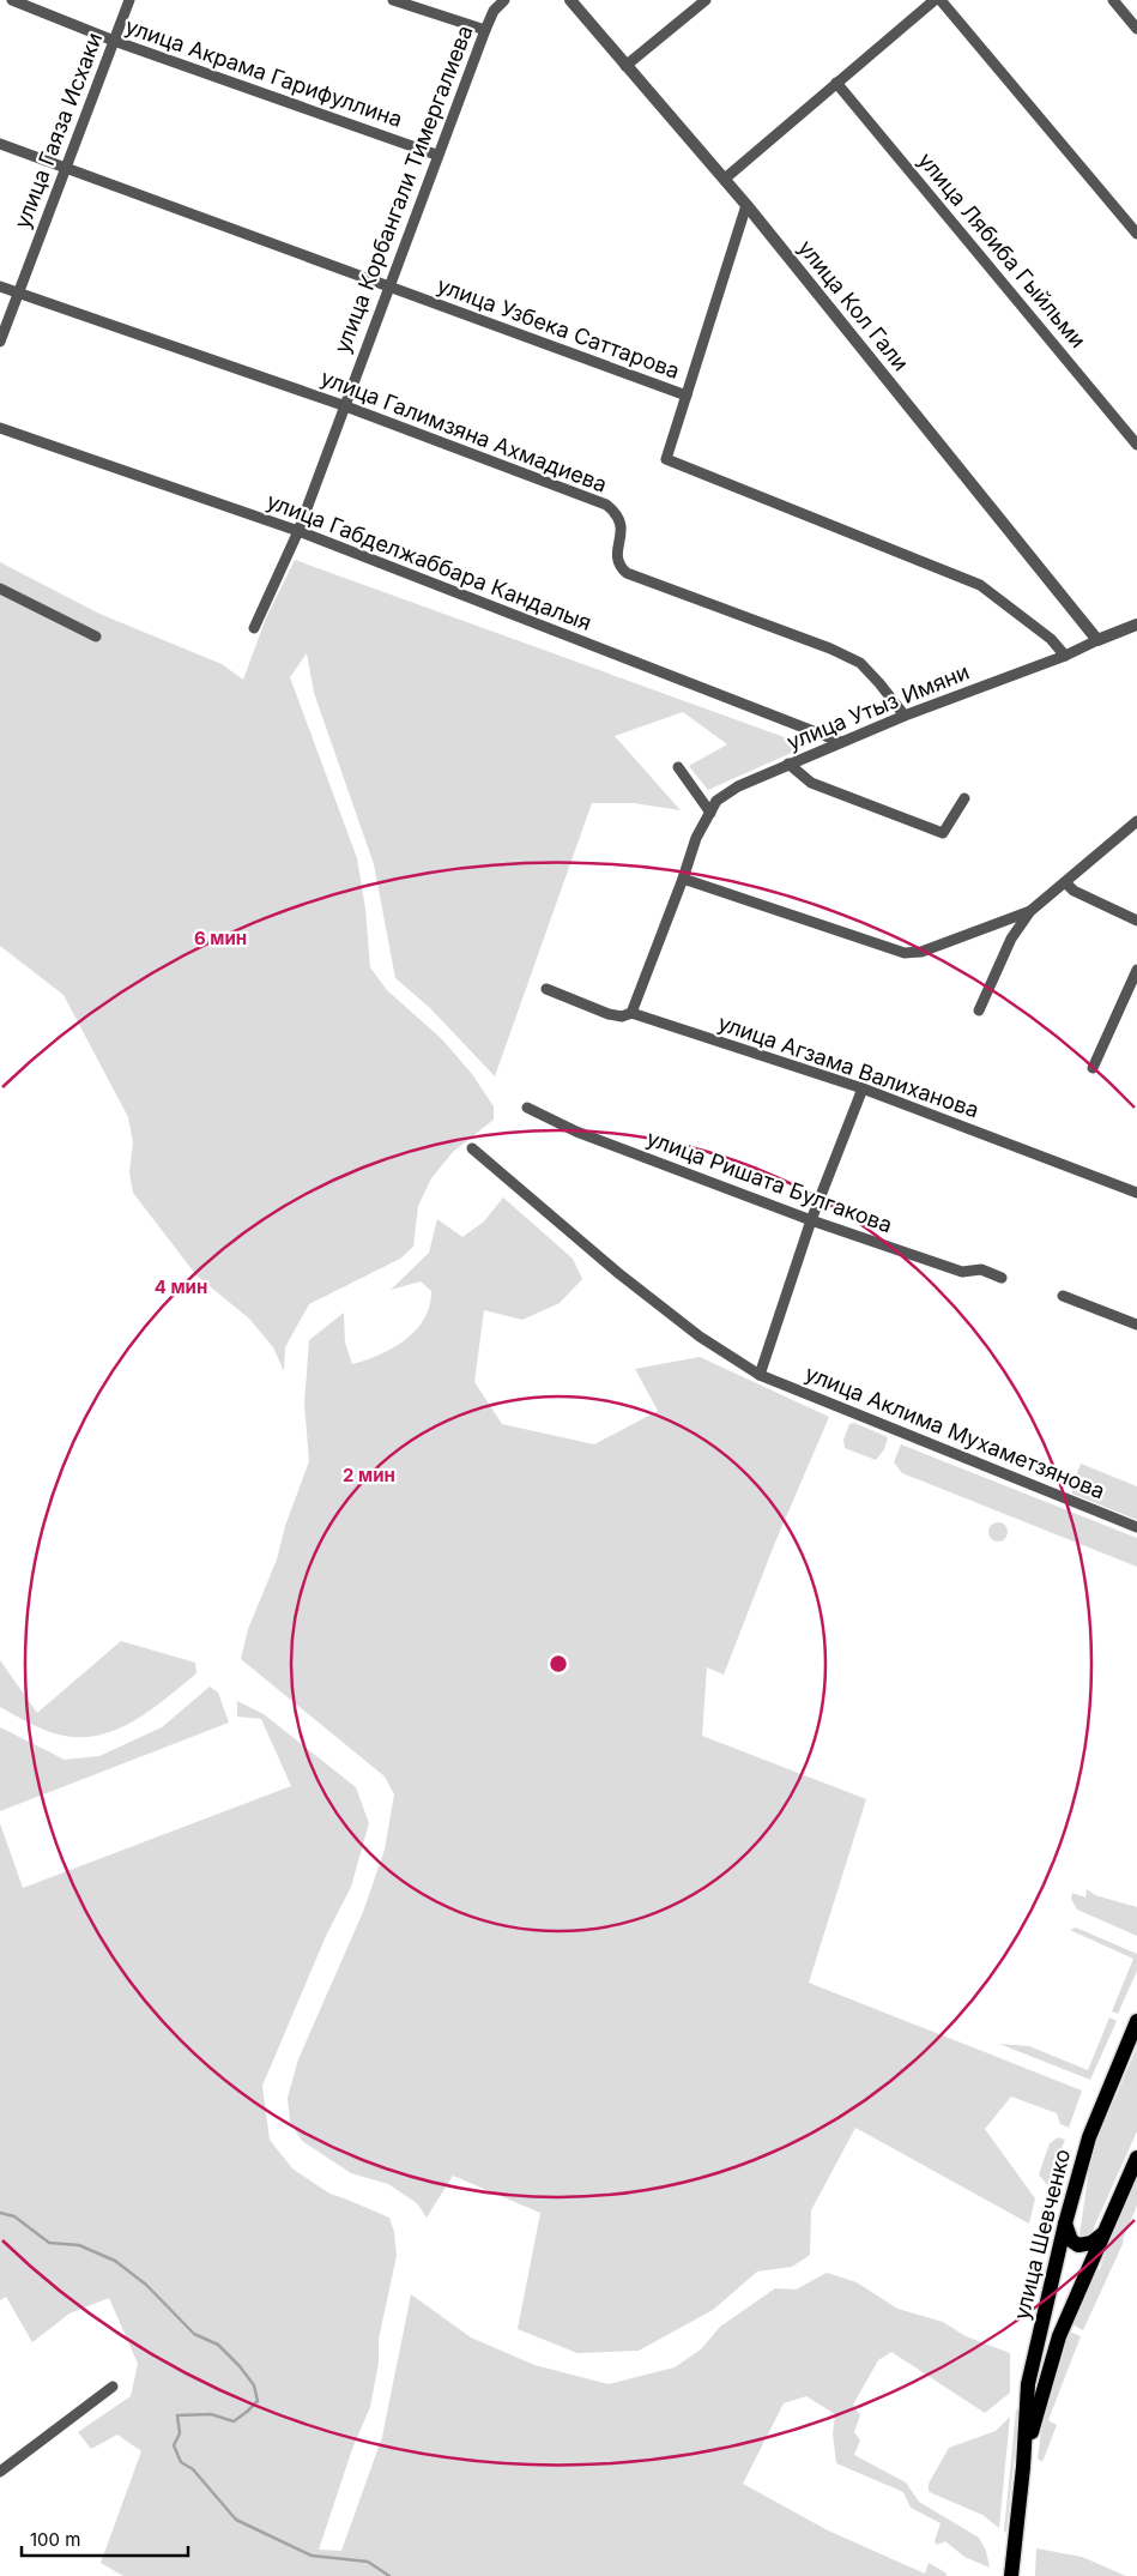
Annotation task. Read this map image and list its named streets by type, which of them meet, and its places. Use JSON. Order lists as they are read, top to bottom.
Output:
{
  "streets": {
    "main road": ["улица Шевченко"],
    "street": [
      "улица Акрама Гарифуллина",
      "улица Гаяза Исхаки",
      "улица Корбангали Тимергалиева",
      "улица Лябиба Гыйльми",
      "улица Кол Гали",
      "улица Узбека Саттарова",
      "улица Галимзяна Ахмадиева",
      "улица Габделжаббара Кандалыя",
      "улица Утыз Имяни",
      "улица Агзама Валиханова",
      "улица Ришата Булгакова",
      "улица Аклима Мухаметзянова"
    ]
  },
  "crossings": [
    ["улица Акрама Гарифуллина", "улица Гаяза Исхаки"],
    ["улица Акрама Гарифуллина", "улица Корбангали Тимергалиева"],
    ["улица Гаяза Исхаки", "улица Узбека Саттарова"],
    ["улица Гаяза Исхаки", "улица Галимзяна Ахмадиева"],
    ["улица Корбангали Тимергалиева", "улица Узбека Саттарова"],
    ["улица Корбангали Тимергалиева", "улица Галимзяна Ахмадиева"],
    ["улица Корбангали Тимергалиева", "улица Габделжаббара Кандалыя"],
    ["улица Кол Гали", "улица Утыз Имяни"],
    ["улица Узбека Саттарова", "улица Утыз Имяни"],
    ["улица Галимзяна Ахмадиева", "улица Утыз Имяни"],
    ["улица Габделжаббара Кандалыя", "улица Утыз Имяни"],
    ["улица Утыз Имяни", "улица Агзама Валиханова"]
  ],
  "scale_bar": "100 m",
  "rings": ["6 мин", "4 мин", "2 мин"]
}
